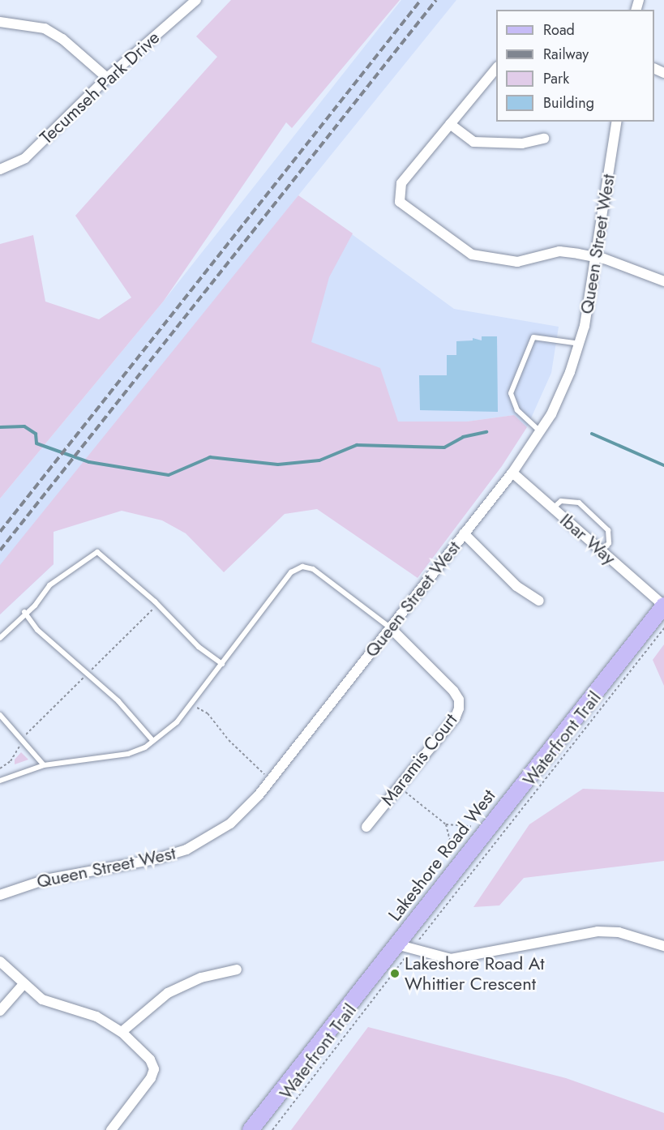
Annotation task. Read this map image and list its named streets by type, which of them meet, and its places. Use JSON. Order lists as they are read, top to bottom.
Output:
{
  "streets": {
    "main road": ["Lakeshore Road West"],
    "street": [
      "Tecumseh Park Drive",
      "Queen Street West",
      "Ibar Way",
      "Maramis Court"
    ],
    "path": ["Waterfront Trail"]
  },
  "crossings": [
    ["Queen Street West", "Ibar Way"],
    ["Queen Street West", "Maramis Court"],
    ["Ibar Way", "Lakeshore Road West"]
  ],
  "places": ["Lakeshore Road At Whittier Crescent"],
  "legend": [
    "Road",
    "Railway",
    "Park",
    "Building"
  ]
}
